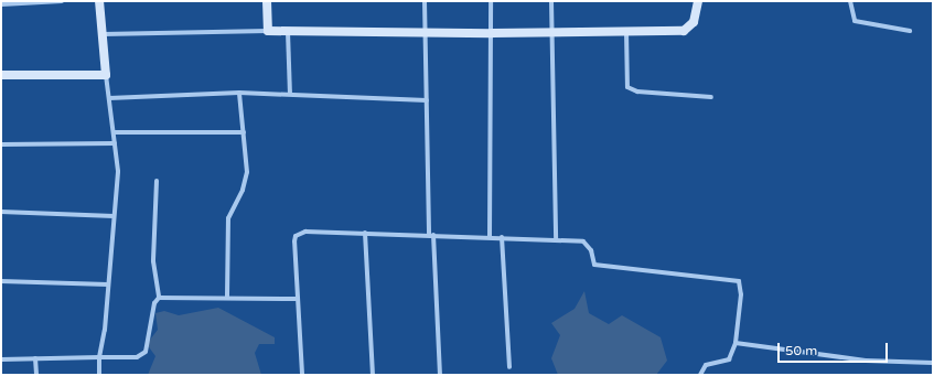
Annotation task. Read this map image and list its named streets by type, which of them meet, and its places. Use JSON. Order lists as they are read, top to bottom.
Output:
{
  "scale_bar": "50 m"
}
